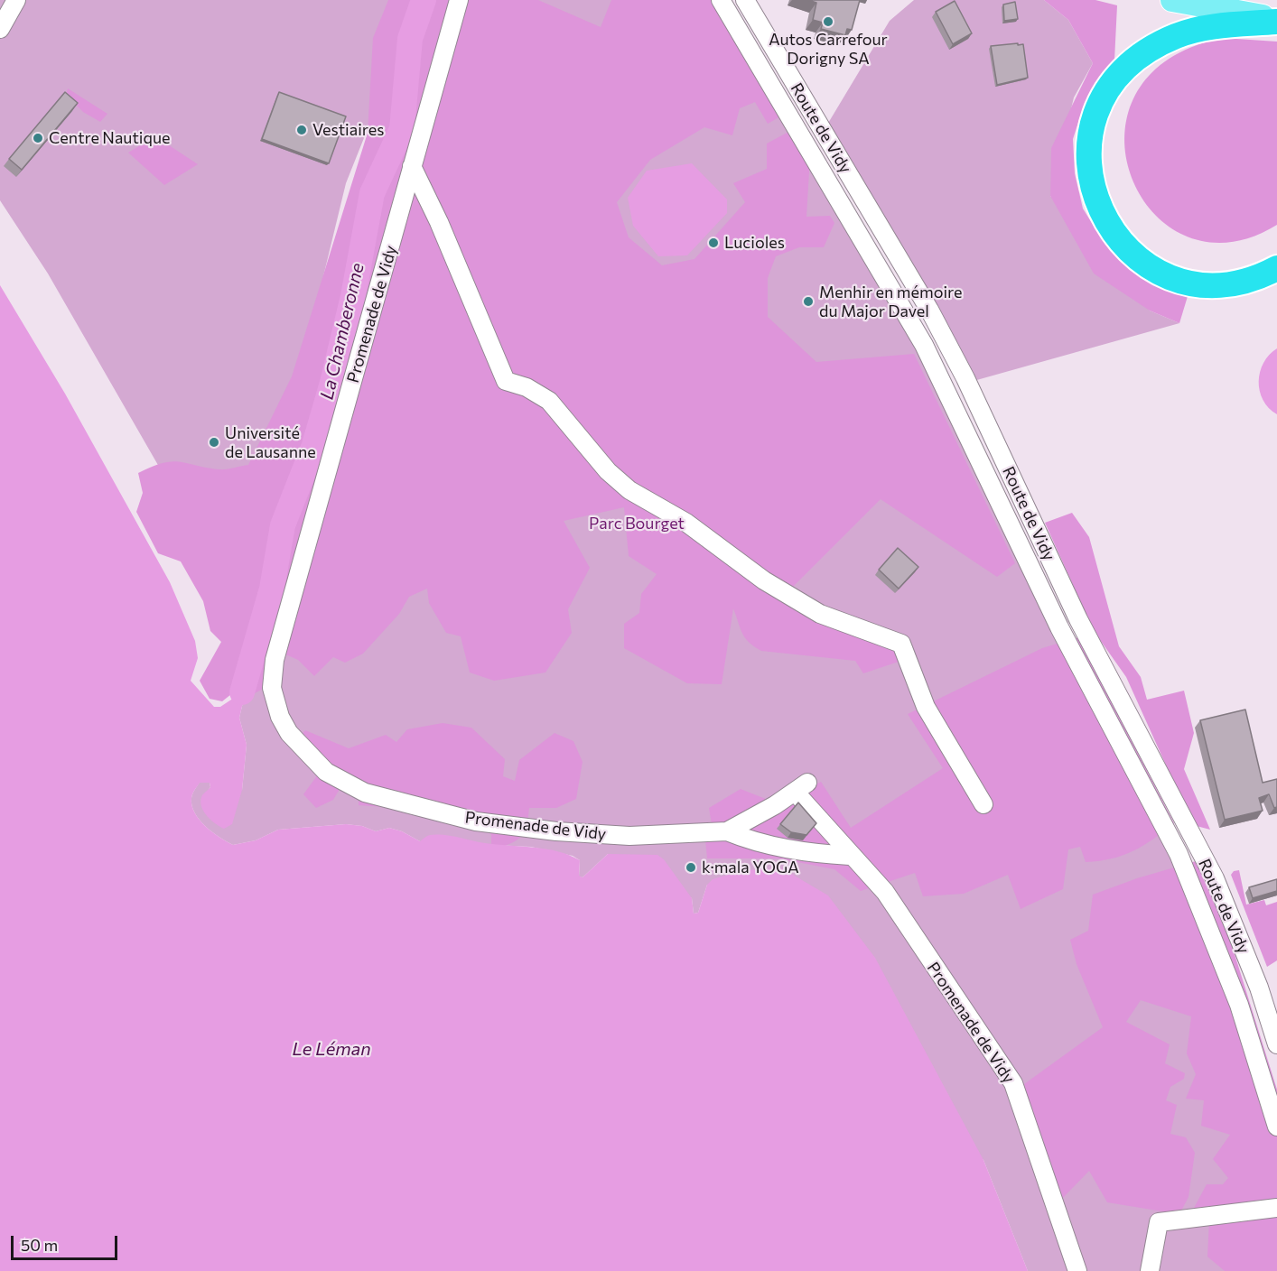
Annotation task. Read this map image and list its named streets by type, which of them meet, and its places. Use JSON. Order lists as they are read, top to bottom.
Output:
{
  "streets": {
    "street": ["Route de Vidy", "Promenade de Vidy"]
  },
  "water": ["La Chamberonne", "Le Léman"],
  "parks": ["Parc Bourget"],
  "places": [
    "Autos Carrefour Dorigny SA",
    "Vestiaires",
    "Centre Nautique",
    "Lucioles",
    "Menhir en mémoire du Major Davel",
    "Université de Lausanne",
    "k·mala YOGA"
  ],
  "scale_bar": "50 m"
}
